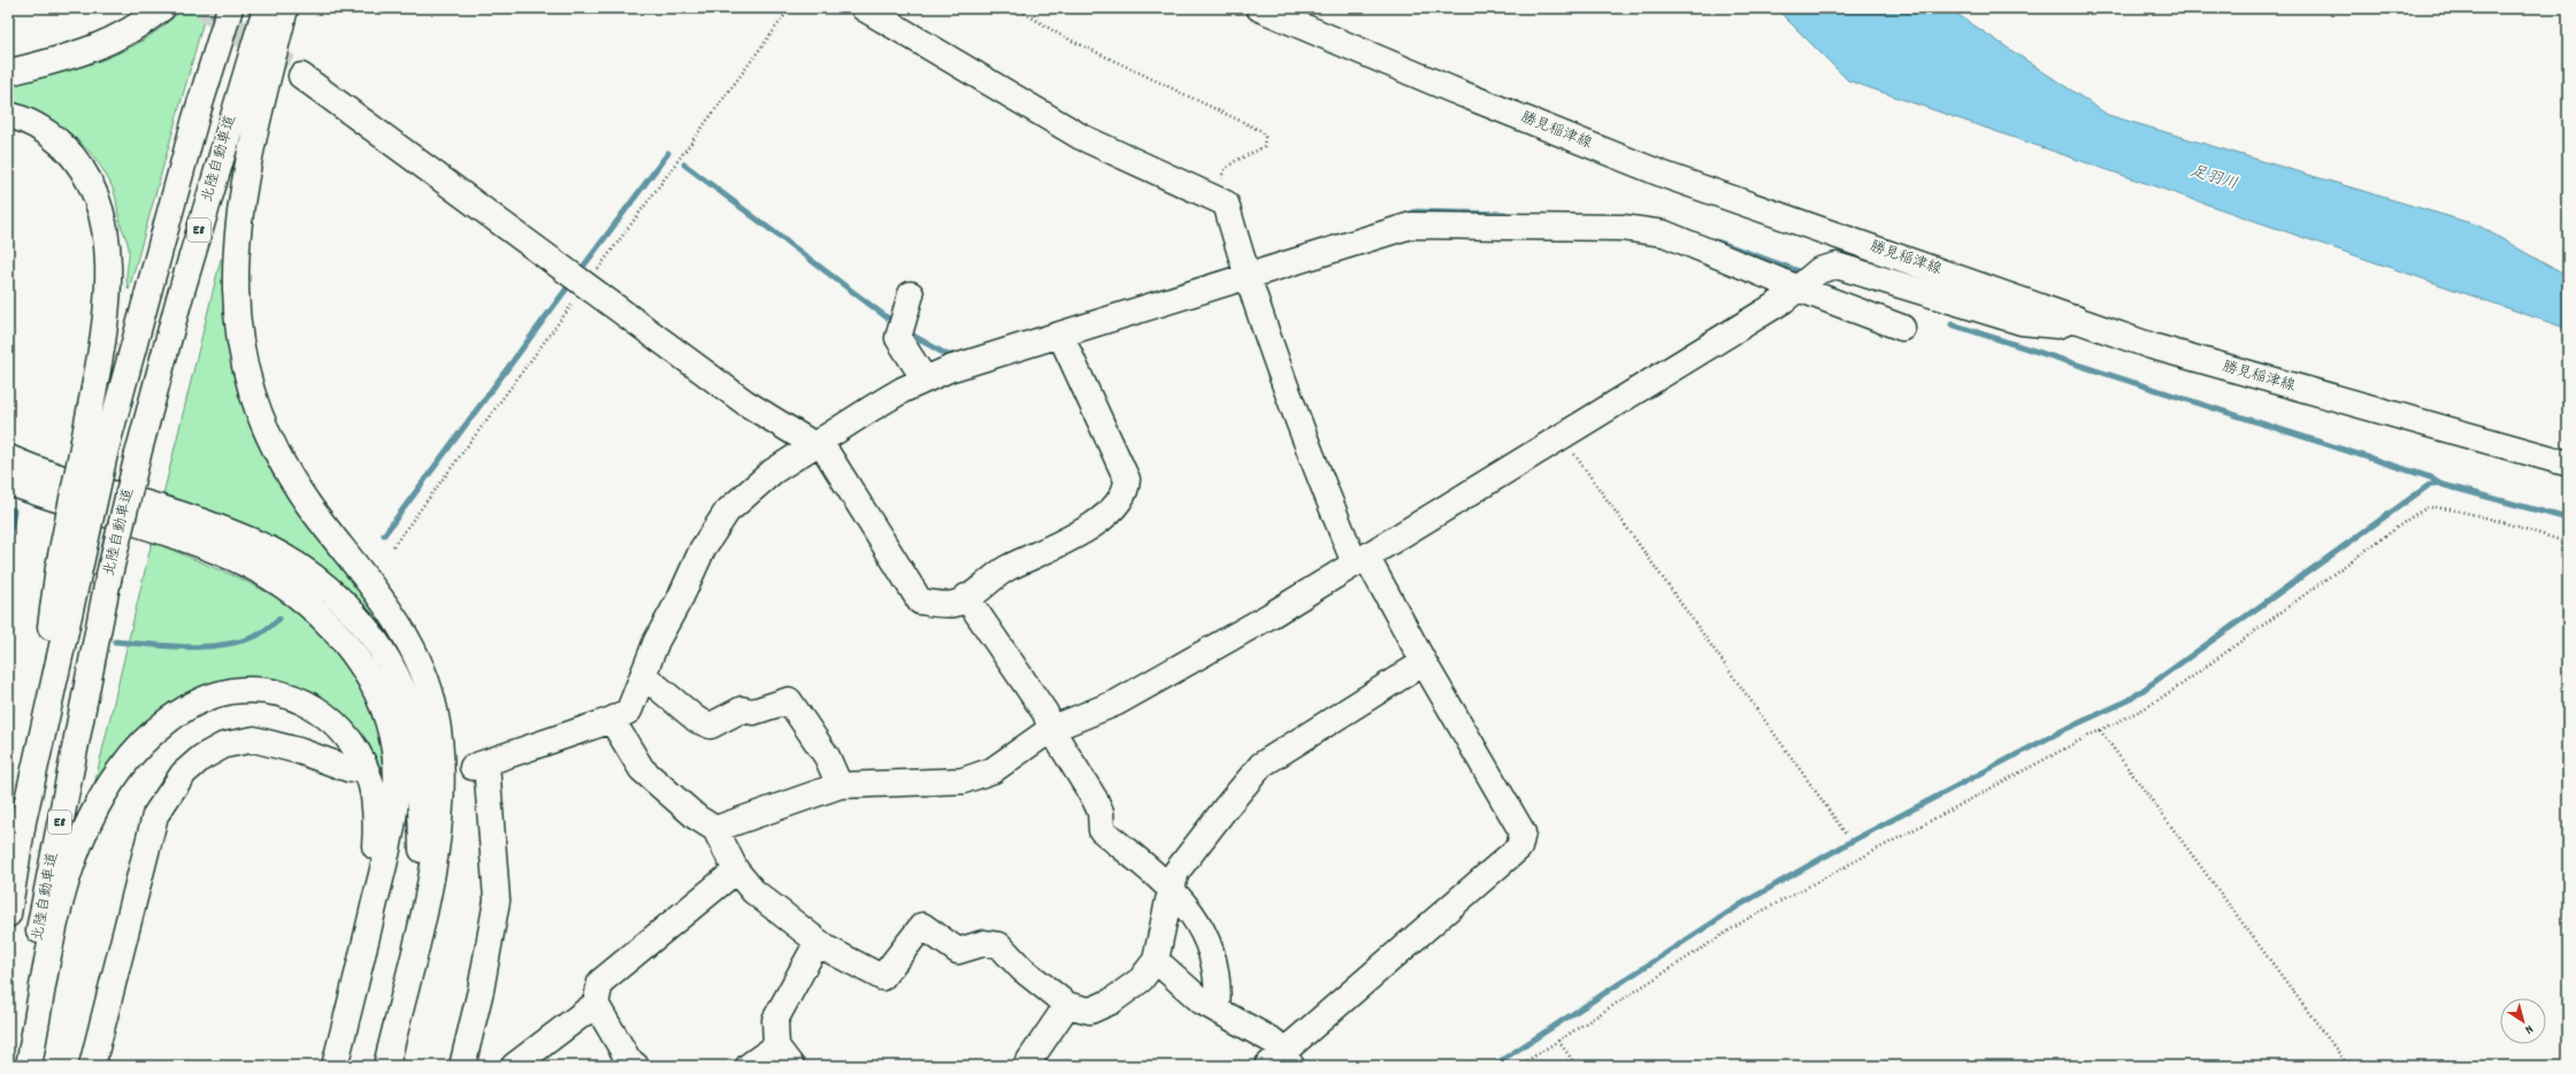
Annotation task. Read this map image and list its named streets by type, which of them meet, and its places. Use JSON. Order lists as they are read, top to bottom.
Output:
{
  "streets": {
    "main road": ["勝見稲津線", "北陸自動車道", "E8"]
  },
  "water": ["足羽川"],
  "north": "bottom right"
}
